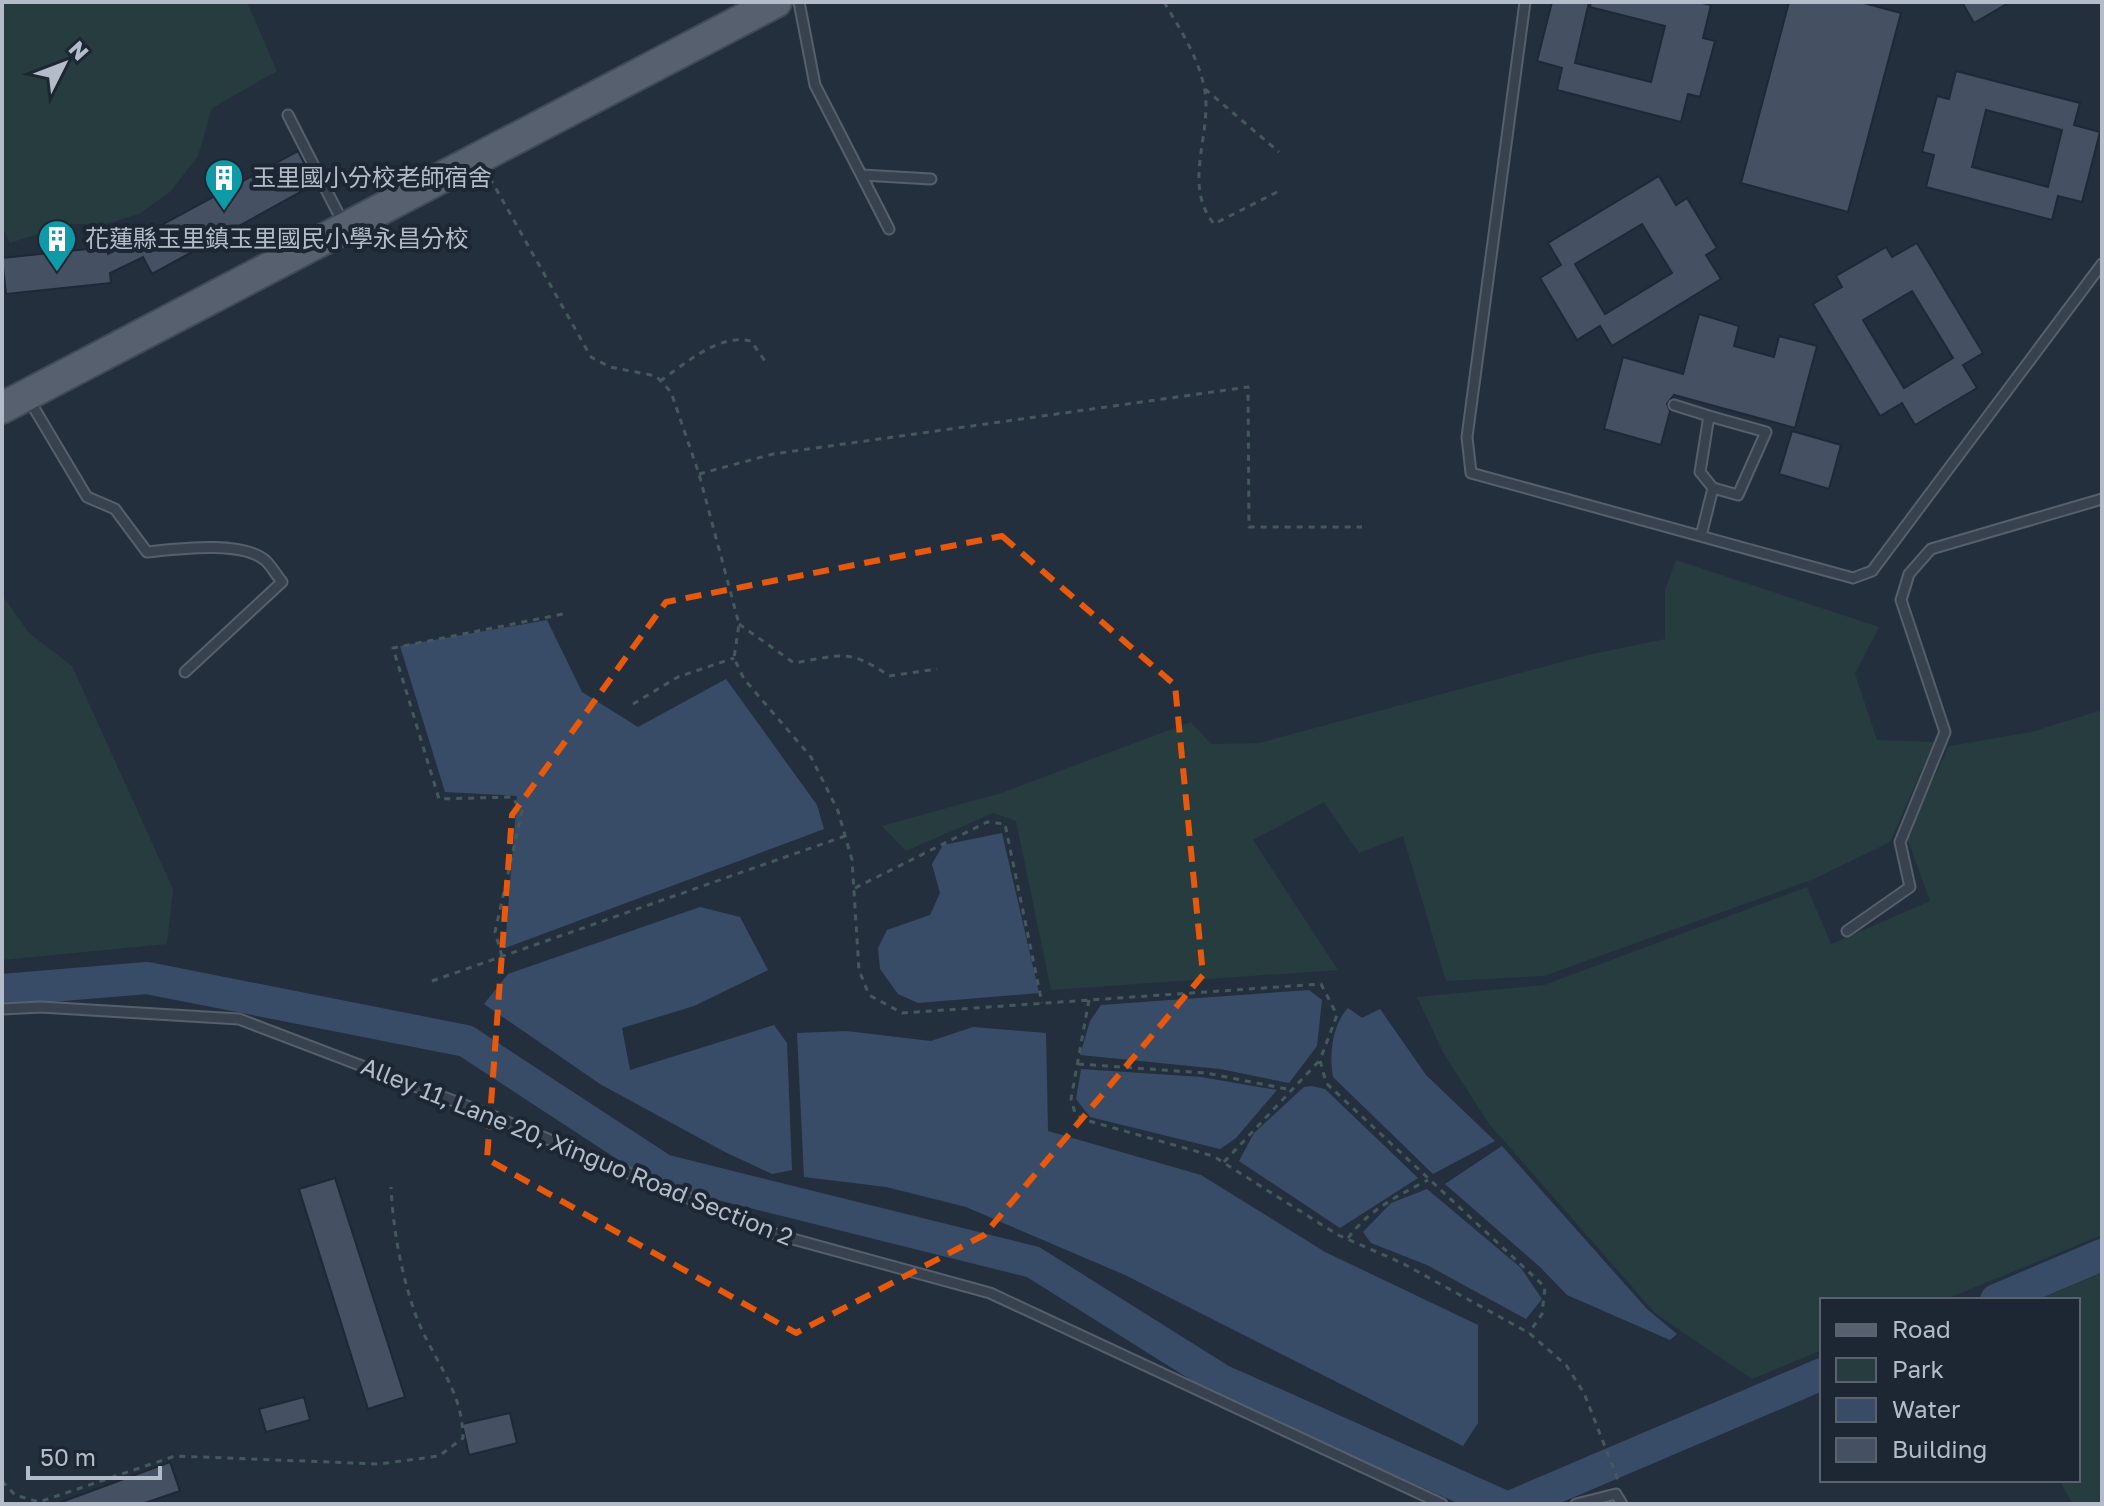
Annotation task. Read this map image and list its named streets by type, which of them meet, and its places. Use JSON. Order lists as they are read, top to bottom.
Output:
{
  "streets": {
    "lane": ["Alley 11, Lane 20, Xinguo Road Section 2"]
  },
  "places": {
    "building": ["玉里國小分校老師宿舍", "花蓮縣玉里鎮玉里國民小學永昌分校"]
  },
  "legend": [
    "Road",
    "Park",
    "Water",
    "Building"
  ],
  "scale_bar": "50 m",
  "north": "top right"
}
